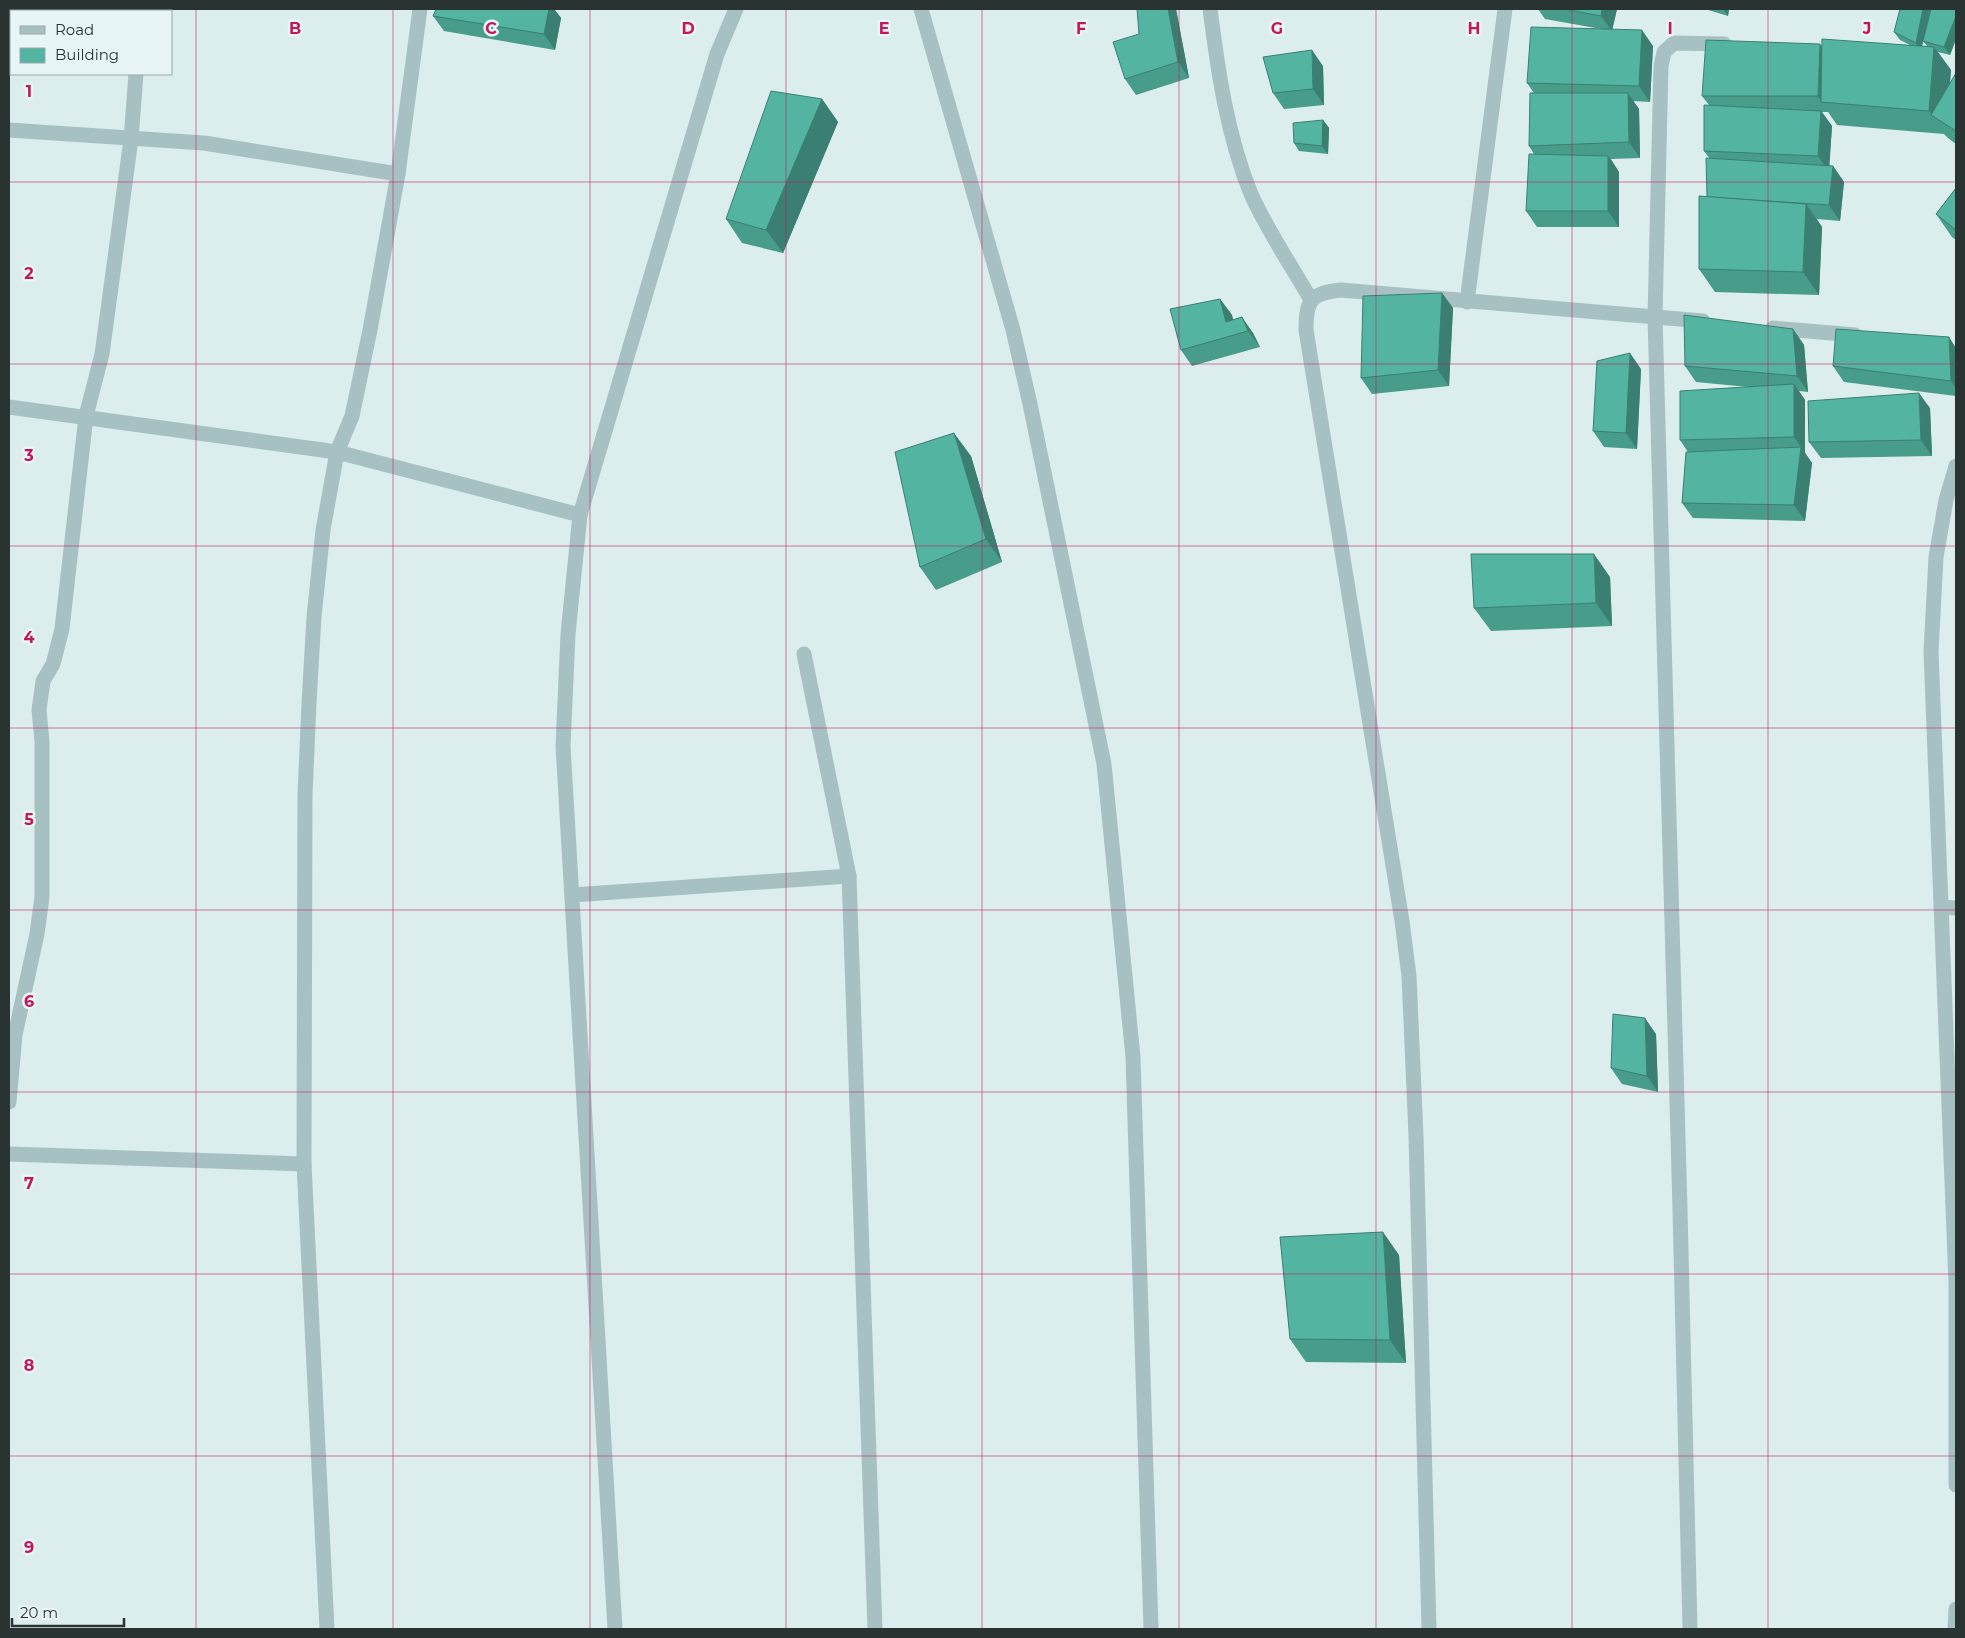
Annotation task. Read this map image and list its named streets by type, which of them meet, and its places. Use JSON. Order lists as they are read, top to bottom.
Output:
{
  "legend": ["Road", "Building"],
  "scale_bar": "20 m",
  "grid": {
    "columns": [
      "B",
      "C",
      "D",
      "E",
      "F",
      "G",
      "H",
      "I",
      "J"
    ],
    "rows": [
      "1",
      "2",
      "3",
      "4",
      "5",
      "6",
      "7",
      "8",
      "9"
    ]
  }
}
